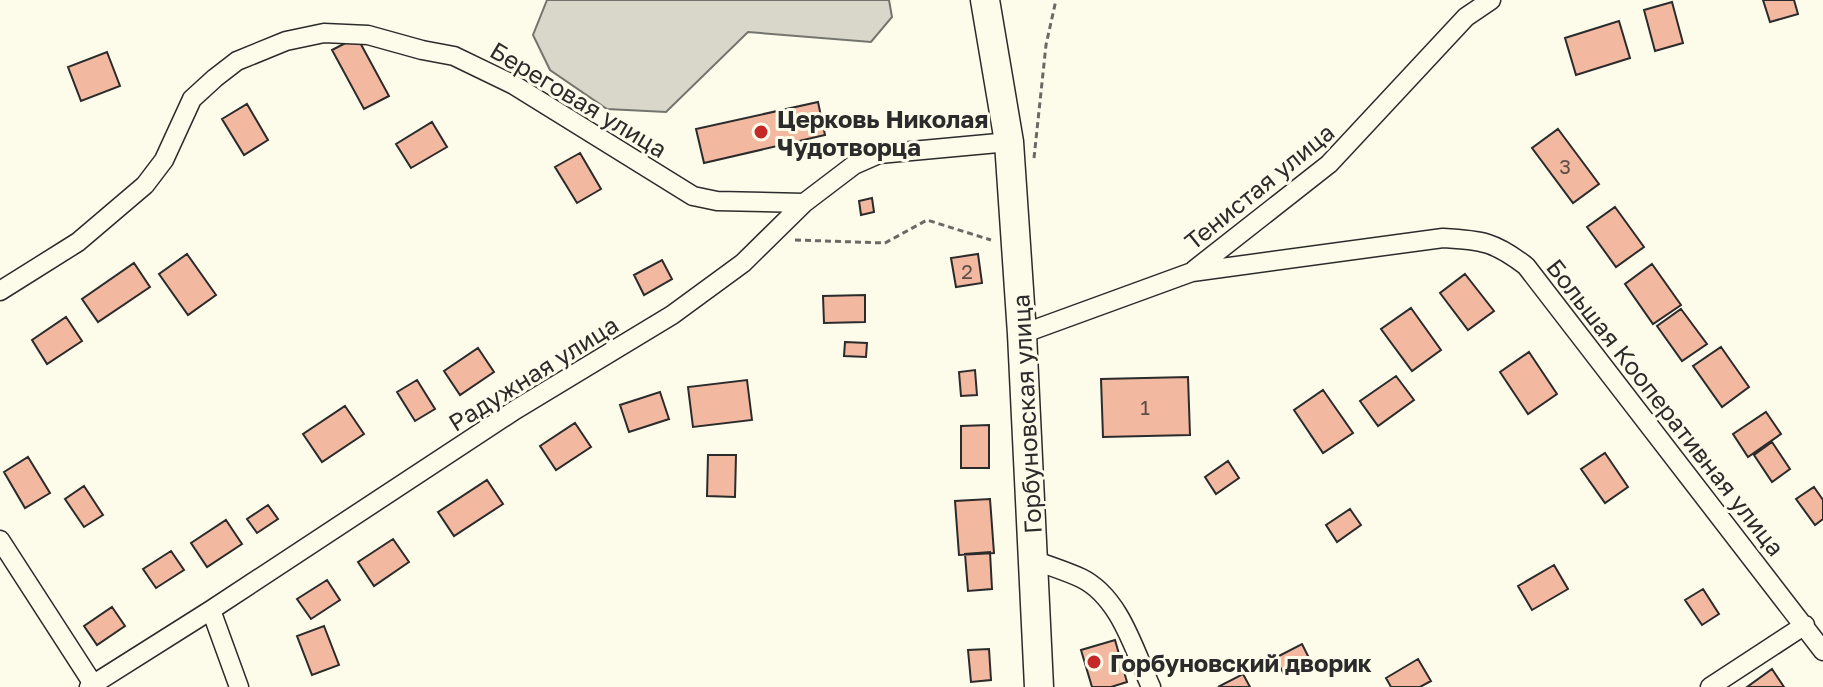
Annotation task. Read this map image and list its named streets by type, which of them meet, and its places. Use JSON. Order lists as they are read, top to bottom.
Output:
{
  "streets": {
    "main road": ["Горбуновская улица"],
    "street": [
      "Береговая улица",
      "Тенистая улица",
      "Радужная улица",
      "Большая Кооперативная улица"
    ]
  },
  "crossings": [
    ["Береговая улица", "Радужная улица"],
    ["Тенистая улица", "Большая Кооперативная улица"],
    ["Радужная улица", "Горбуновская улица"],
    ["Большая Кооперативная улица", "Горбуновская улица"]
  ],
  "places": ["Церковь Николая Чудотворца", "Горбуновский дворик"],
  "house_numbers": ["3", "2", "1"]
}
